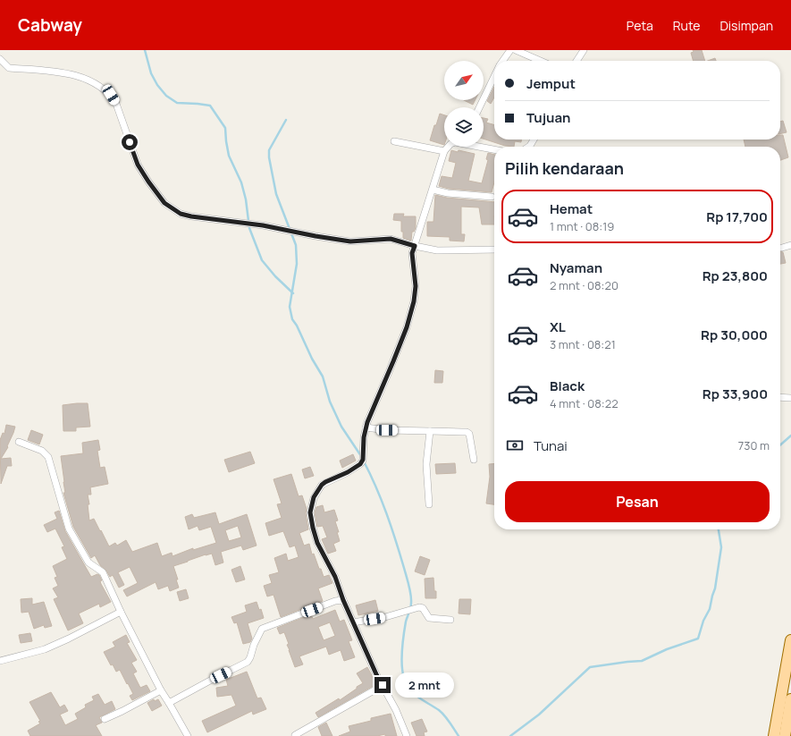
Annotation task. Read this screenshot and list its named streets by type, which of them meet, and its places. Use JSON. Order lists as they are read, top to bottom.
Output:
{
  "north": "top right",
  "page": {
    "header": "Cabway",
    "nav": ["Peta", "Rute", "Disimpan"],
    "banner": ["Jemput", "Tujuan"],
    "heading": "Pilih kendaraan",
    "list": [
      {
        "name": "Hemat",
        "note": "1 mnt · 08:19",
        "value": "Rp 17,700"
      },
      {
        "name": "Nyaman",
        "note": "2 mnt · 08:20",
        "value": "Rp 23,800"
      },
      {
        "name": "XL",
        "note": "3 mnt · 08:21",
        "value": "Rp 30,000"
      },
      {
        "name": "Black",
        "note": "4 mnt · 08:22",
        "value": "Rp 33,900"
      }
    ],
    "pay": ["Tunai", "730 m"],
    "buttons": "Pesan",
    "bubble": "2 mnt"
  }
}
